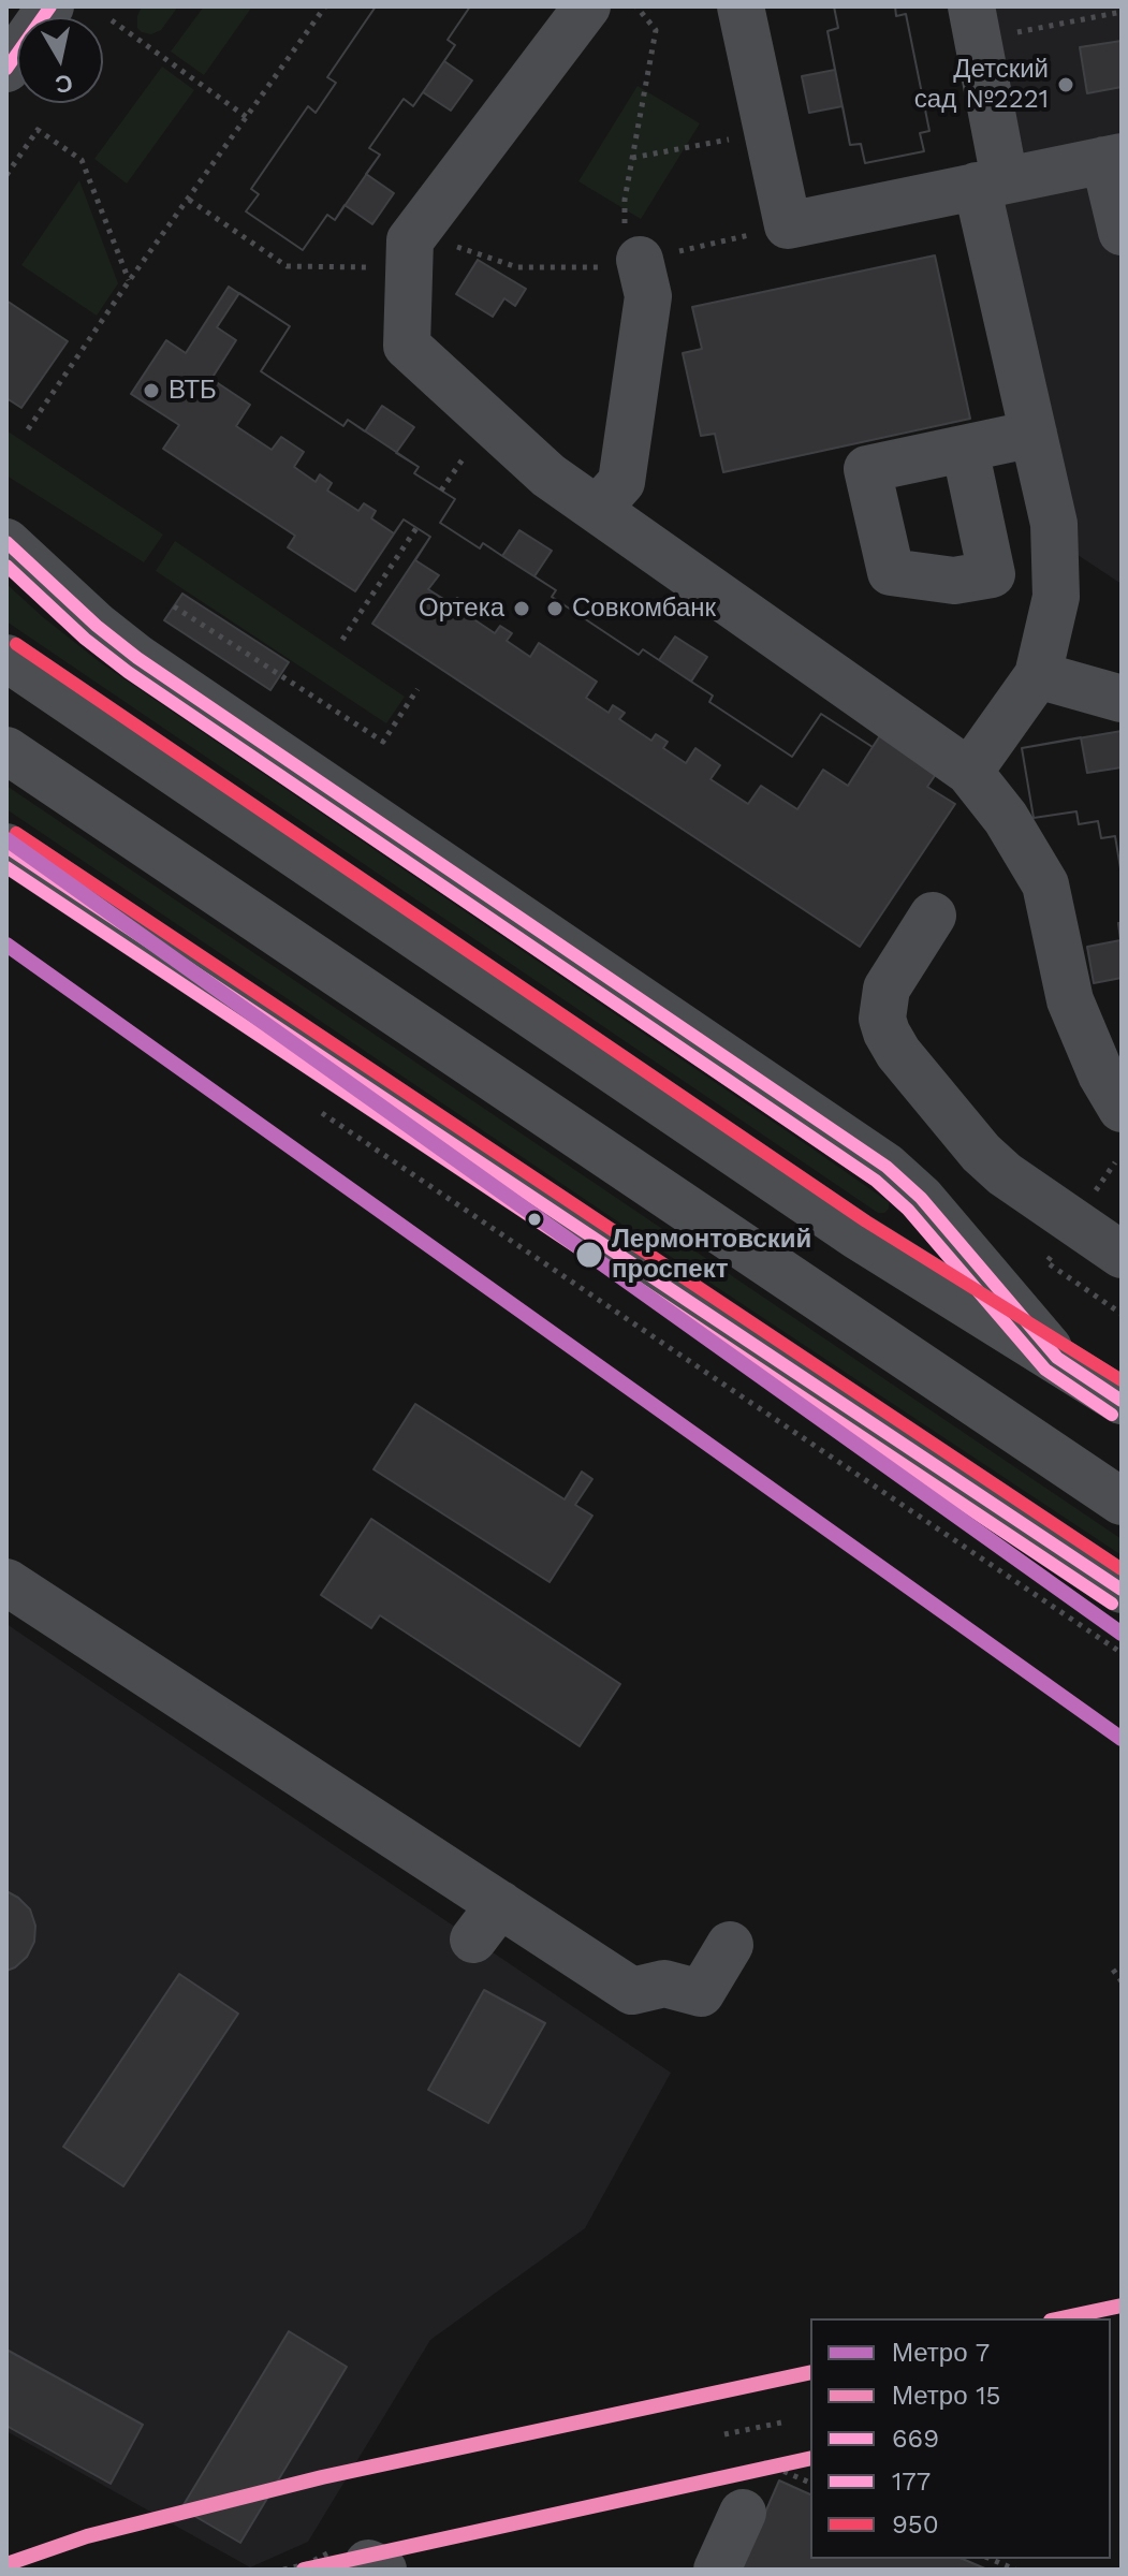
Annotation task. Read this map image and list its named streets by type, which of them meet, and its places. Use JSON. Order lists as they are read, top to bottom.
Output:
{
  "places": [
    "Детский сад №2221",
    "ВТБ",
    "Ортека",
    "Совкомбанк",
    "Лермонтовский проспект"
  ],
  "lines": [
    "transit line 669",
    "transit line 177",
    "transit line 950",
    "metro line 7",
    "metro line 15"
  ],
  "legend": [
    "Метро 7",
    "Метро 15",
    "669",
    "177",
    "950"
  ],
  "north": "bottom"
}
